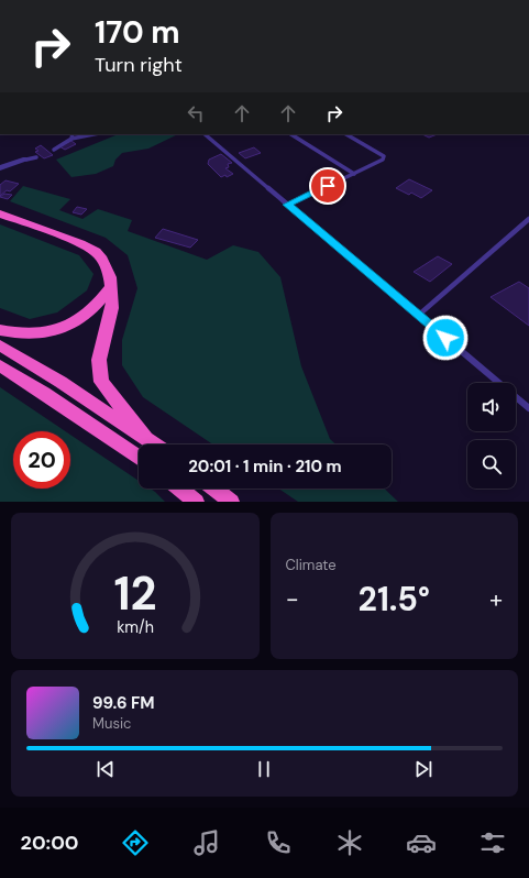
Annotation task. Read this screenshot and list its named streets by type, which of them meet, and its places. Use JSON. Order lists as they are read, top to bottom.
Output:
{
  "page": {
    "turn": ["170 m", "Turn right"],
    "limit": "20",
    "trip": "20:01 · 1 min · 210 m",
    "tile": "Climate",
    "heat": ["−", "21.5°", "+"],
    "song": ["99.6 FM", "Music"],
    "tabs": "20:00",
    "gauge": ["12", "km/h"]
  }
}
